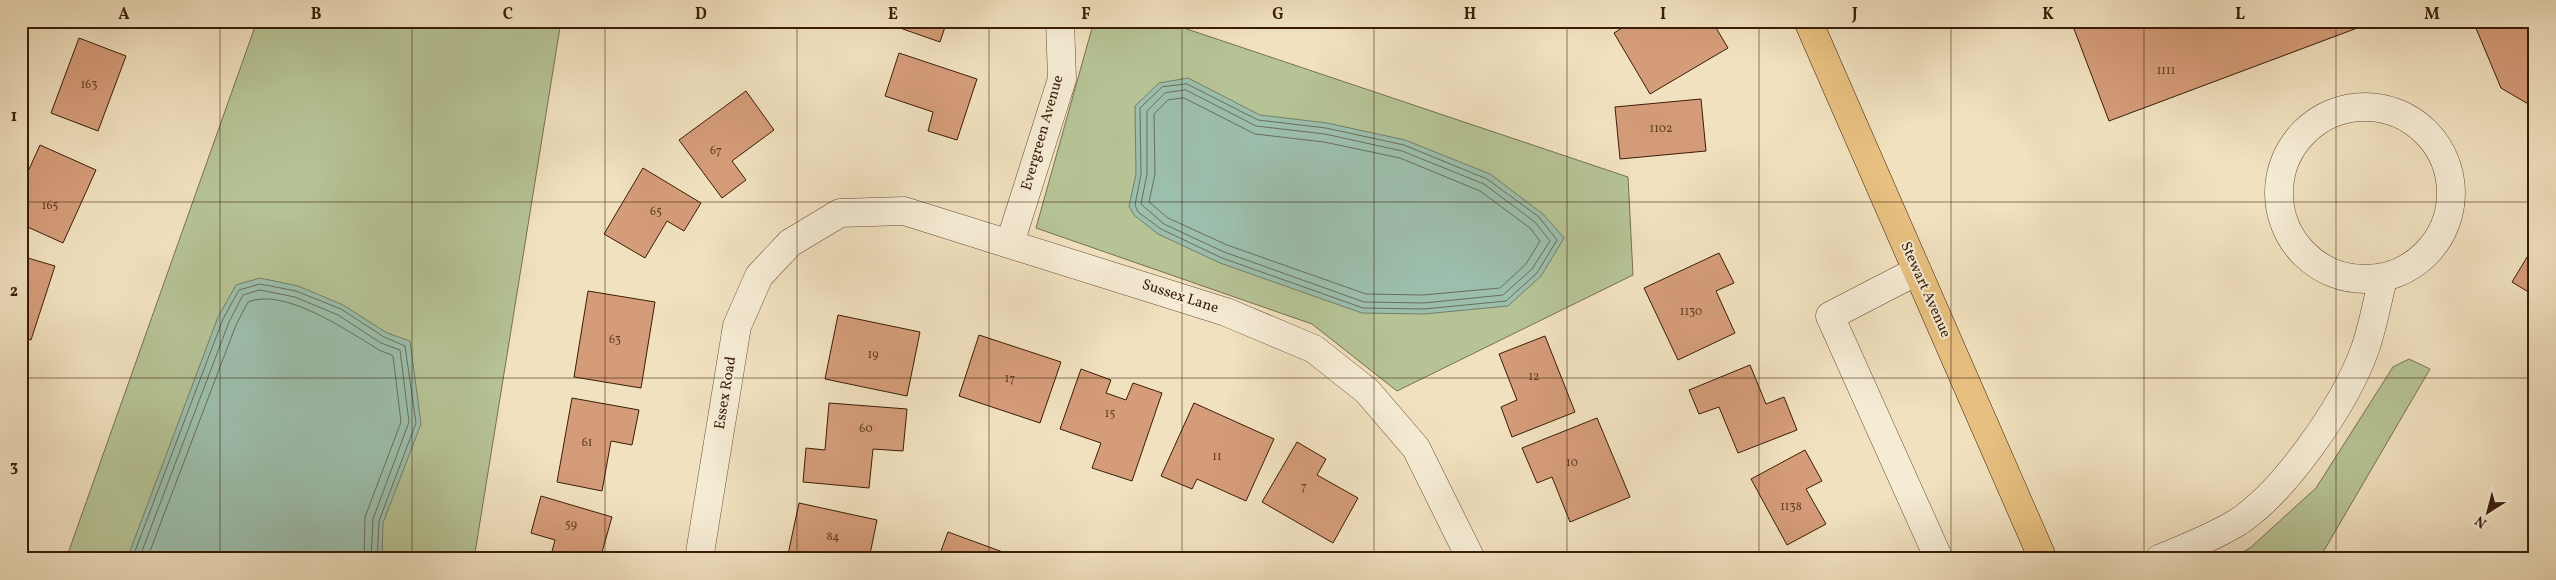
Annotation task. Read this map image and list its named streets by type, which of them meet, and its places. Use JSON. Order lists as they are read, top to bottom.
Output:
{
  "streets": {
    "main road": ["Stewart Avenue"],
    "street": ["Evergreen Avenue", "Sussex Lane", "Essex Road"]
  },
  "crossings": [
    ["Evergreen Avenue", "Sussex Lane"],
    ["Sussex Lane", "Essex Road"]
  ],
  "house_numbers": [
    "1111",
    "163",
    "1102",
    "67",
    "165",
    "65",
    "1130",
    "63",
    "19",
    "12",
    "17",
    "15",
    "60",
    "61",
    "11",
    "10",
    "7",
    "1138",
    "59",
    "84"
  ],
  "north": "bottom left",
  "grid": {
    "columns": [
      "A",
      "B",
      "C",
      "D",
      "E",
      "F",
      "G",
      "H",
      "I",
      "J",
      "K",
      "L",
      "M"
    ],
    "rows": ["1", "2", "3"]
  }
}
